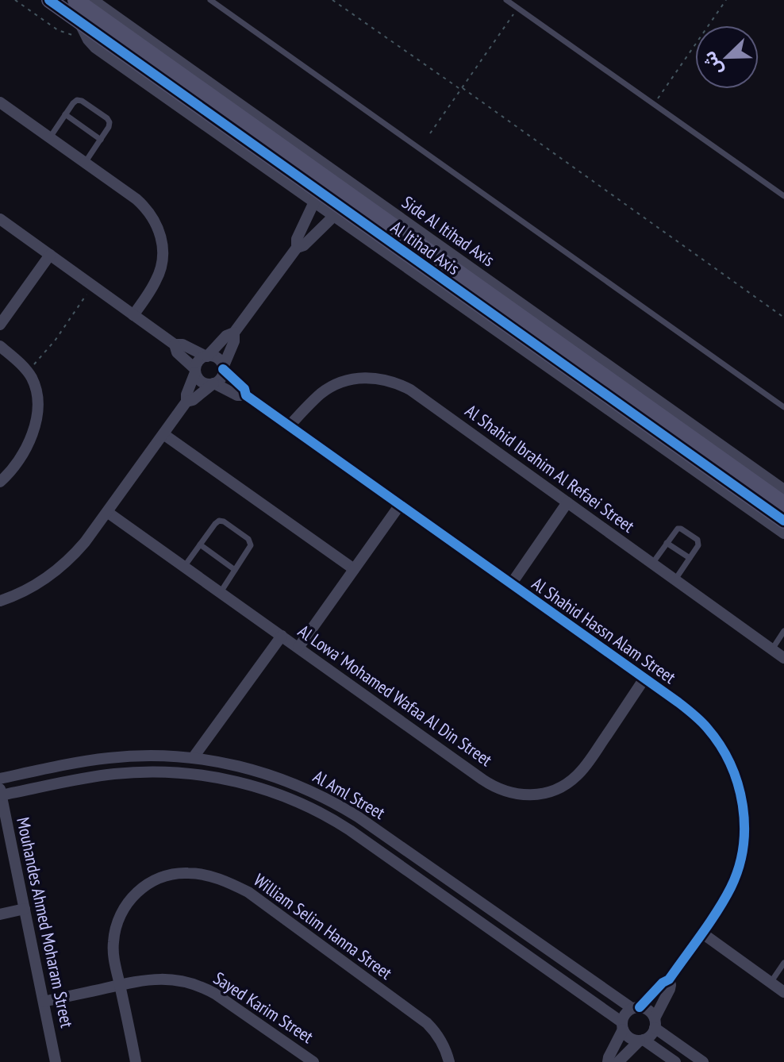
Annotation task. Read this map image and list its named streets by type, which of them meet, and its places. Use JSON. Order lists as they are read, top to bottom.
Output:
{
  "streets": {
    "street": [
      "Side Al Itihad Axis",
      "Al Itihad Axis",
      "Al Shahid Ibrahim Al Refaei Street",
      "Al Shahid Hassn Alam Street",
      "Al Lowa' Mohamed Wafaa Al Din Street",
      "Al Aml Street",
      "Mouhandes Ahmed Moharam Street",
      "William Selim Hanna Street",
      "Sayed Karim Street"
    ]
  },
  "crossings": [
    ["Al Shahid Ibrahim Al Refaei Street", "Al Shahid Hassn Alam Street"],
    ["Al Shahid Hassn Alam Street", "Al Lowa' Mohamed Wafaa Al Din Street"],
    ["Al Shahid Hassn Alam Street", "Al Aml Street"],
    ["Al Aml Street", "Mouhandes Ahmed Moharam Street"],
    ["Mouhandes Ahmed Moharam Street", "Sayed Karim Street"],
    ["William Selim Hanna Street", "Sayed Karim Street"]
  ],
  "north": "bottom left"
}
